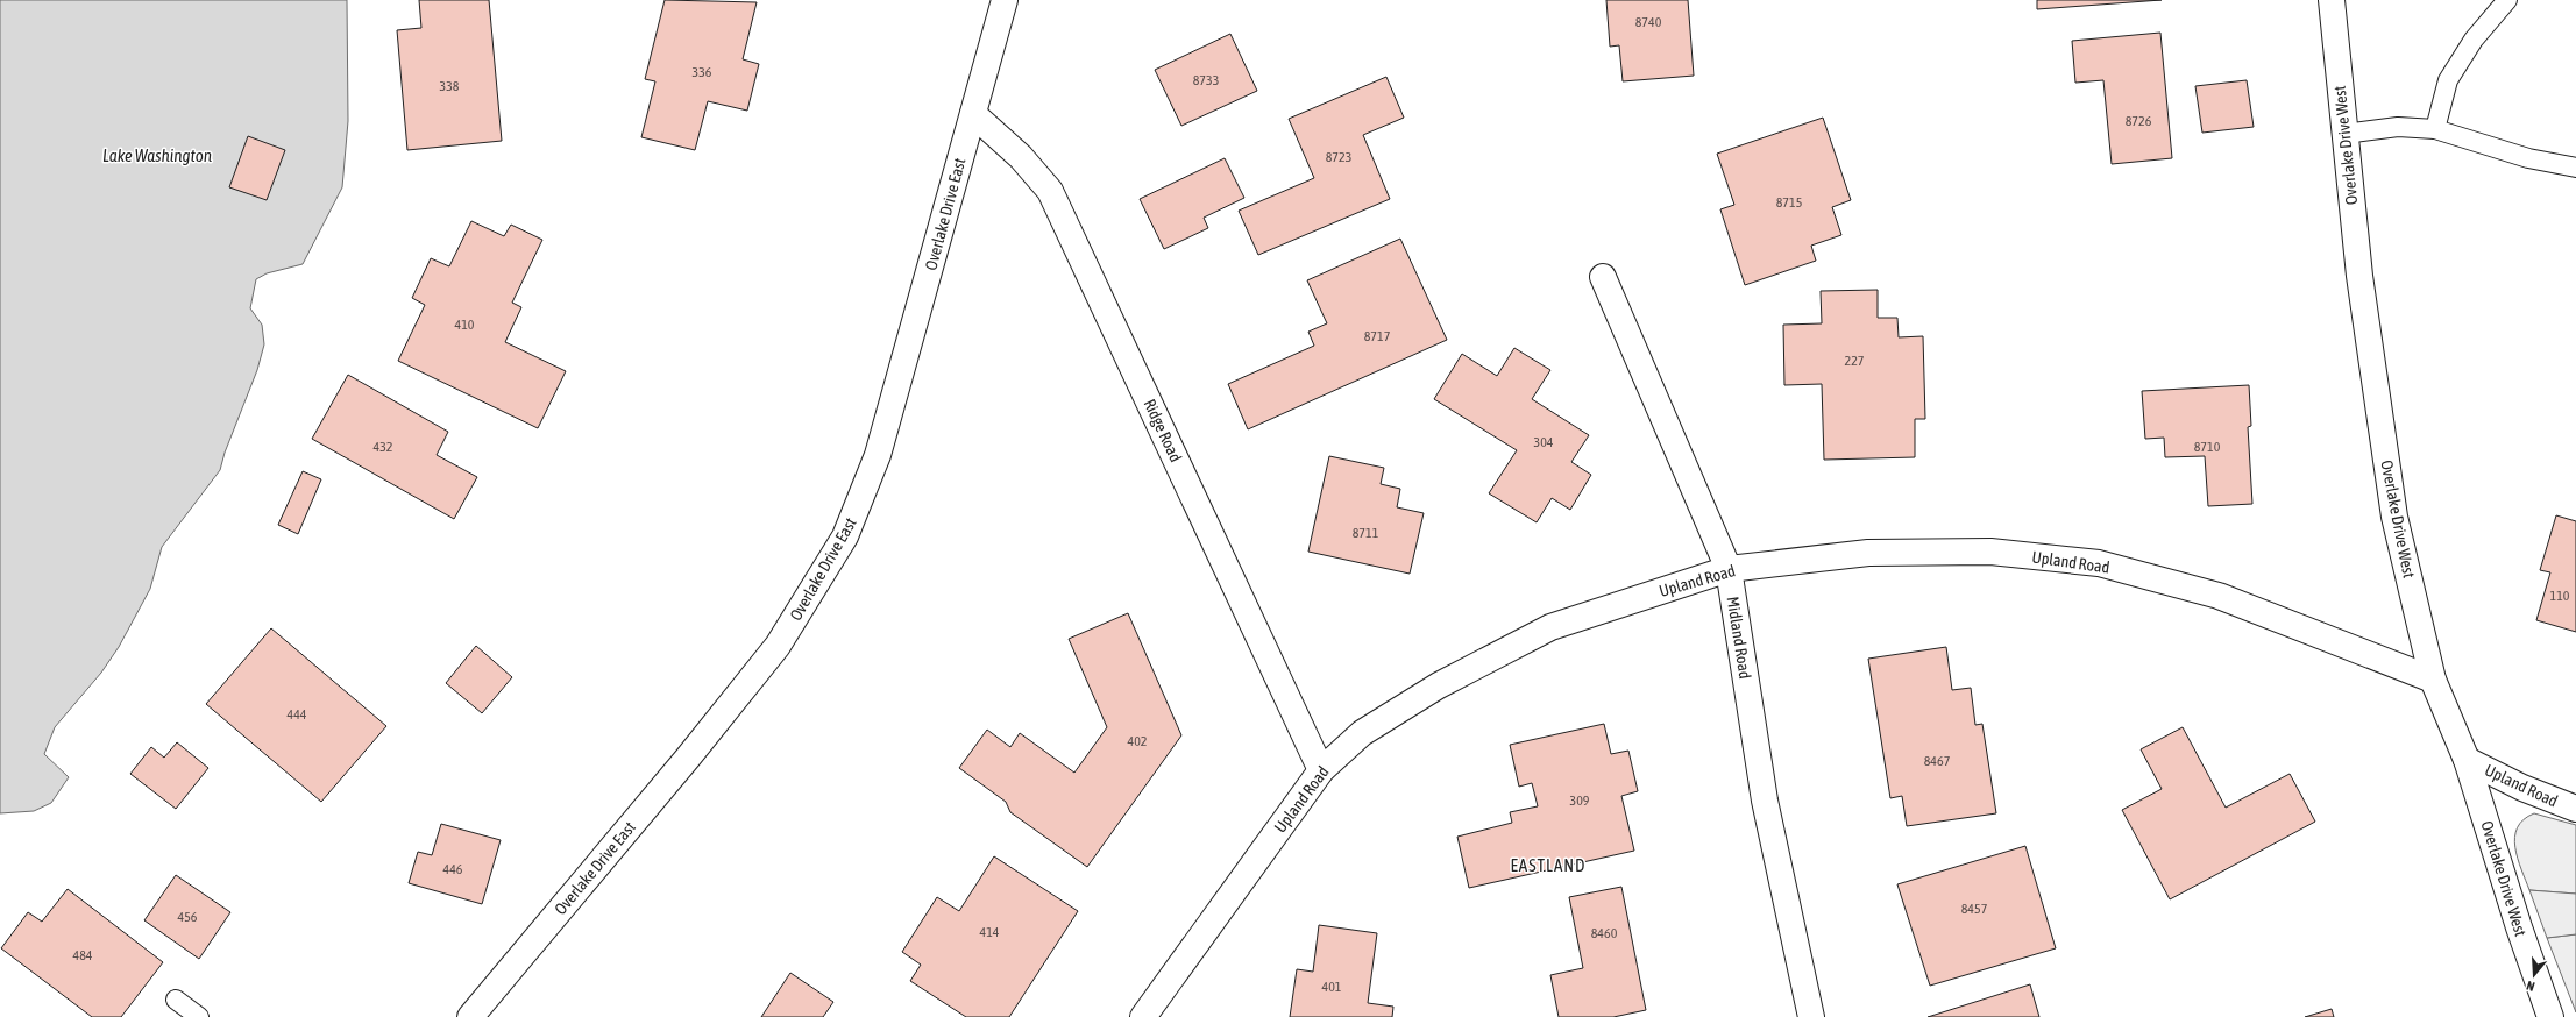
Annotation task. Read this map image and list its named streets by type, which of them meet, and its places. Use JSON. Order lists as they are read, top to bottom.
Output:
{
  "streets": {
    "street": [
      "Overlake Drive West",
      "Overlake Drive East",
      "Ridge Road",
      "Upland Road",
      "Midland Road"
    ]
  },
  "crossings": [
    ["Overlake Drive West", "Upland Road"],
    ["Overlake Drive East", "Ridge Road"],
    ["Ridge Road", "Upland Road"],
    ["Upland Road", "Midland Road"]
  ],
  "districts": ["EASTLAND"],
  "water": ["Lake Washington"],
  "house_numbers": [
    "8740",
    "336",
    "8733",
    "338",
    "8726",
    "8723",
    "8715",
    "410",
    "8717",
    "227",
    "304",
    "432",
    "8710",
    "8711",
    "110",
    "444",
    "402",
    "8467",
    "309",
    "446",
    "8457",
    "456",
    "414",
    "8460",
    "484",
    "401"
  ],
  "north": "bottom"
}
